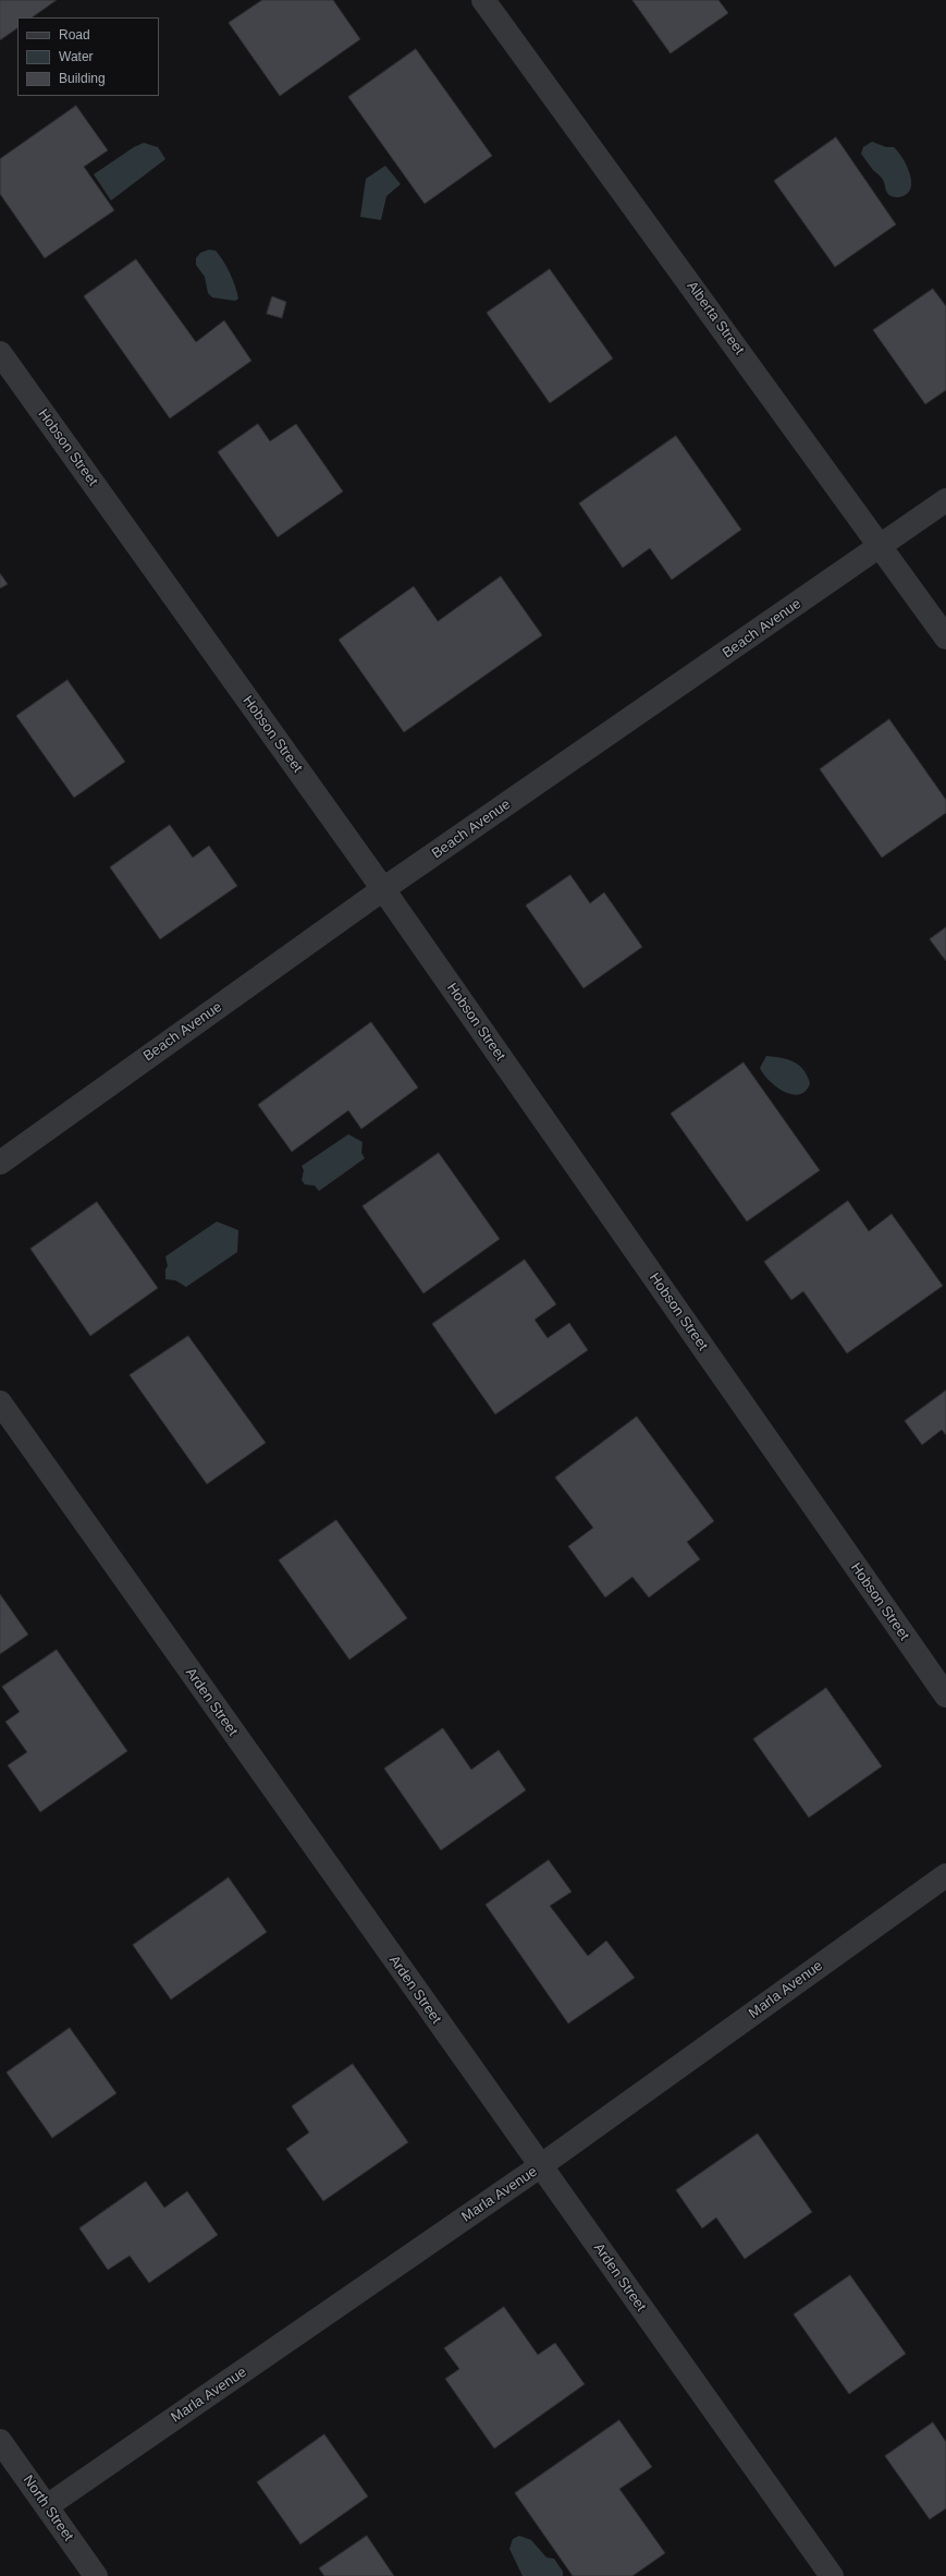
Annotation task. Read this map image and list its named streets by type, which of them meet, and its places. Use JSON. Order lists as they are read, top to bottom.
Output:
{
  "streets": {
    "street": [
      "Alberta Street",
      "Hobson Street",
      "Beach Avenue",
      "Arden Street",
      "Marla Avenue",
      "North Street"
    ]
  },
  "crossings": [
    ["Alberta Street", "Beach Avenue"],
    ["Hobson Street", "Beach Avenue"],
    ["Arden Street", "Marla Avenue"],
    ["Marla Avenue", "North Street"]
  ],
  "legend": ["Road", "Water", "Building"]
}
